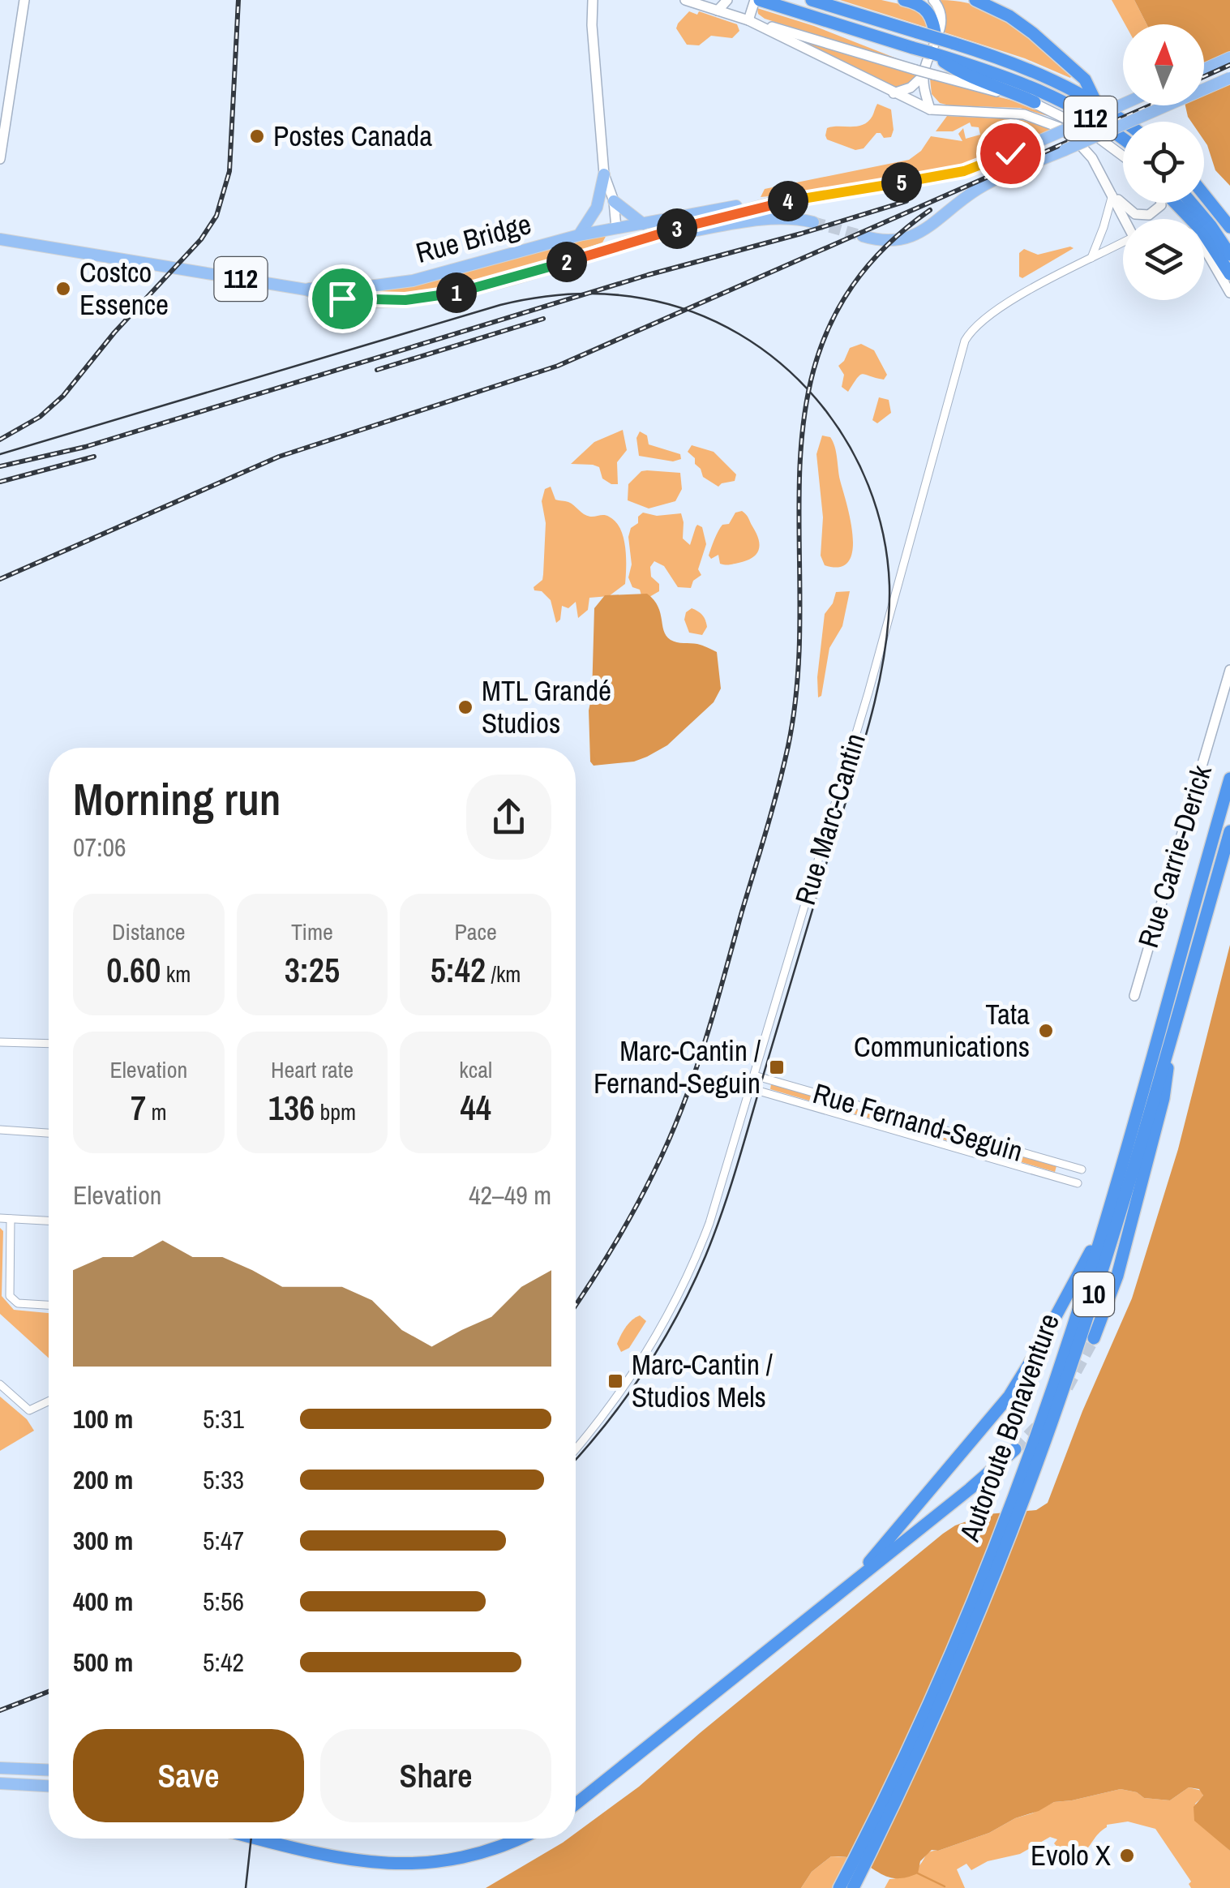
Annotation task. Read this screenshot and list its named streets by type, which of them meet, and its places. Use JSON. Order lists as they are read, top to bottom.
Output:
{
  "streets": {
    "highway": ["10", "Autoroute Bonaventure"],
    "main road": ["112", "Rue Bridge"],
    "street": ["Rue Marc-Cantin", "Rue Carrie-Derick", "Rue Fernand-Seguin"]
  },
  "crossings": [
    ["Rue Marc-Cantin", "Rue Fernand-Seguin"]
  ],
  "places": {
    "other": [
      "Postes Canada",
      "Costco Essence",
      "MTL Grandé Studios",
      "Tata Communications",
      "Evolo X"
    ],
    "transit": ["Marc-Cantin / Fernand-Seguin", "Marc-Cantin / Studios Mels"]
  },
  "north": "top",
  "page": {
    "pins": [
      "5",
      "4",
      "3",
      "2",
      "1"
    ],
    "heading": ["Morning run", "07:06"],
    "stats": [
      ["Distance", "0.60 km"],
      ["Time", "3:25"],
      ["Pace", "5:42 /km"],
      ["Elevation", "7 m"],
      ["Heart rate", "136 bpm"],
      ["kcal", "44"]
    ],
    "chart": ["Elevation", "42–49 m"],
    "list": [
      {
        "name": "100 m",
        "note": "5:31"
      },
      {
        "name": "200 m",
        "note": "5:33"
      },
      {
        "name": "300 m",
        "note": "5:47"
      },
      {
        "name": "400 m",
        "note": "5:56"
      },
      {
        "name": "500 m",
        "note": "5:42"
      }
    ],
    "buttons": ["Save", "Share"]
  }
}
